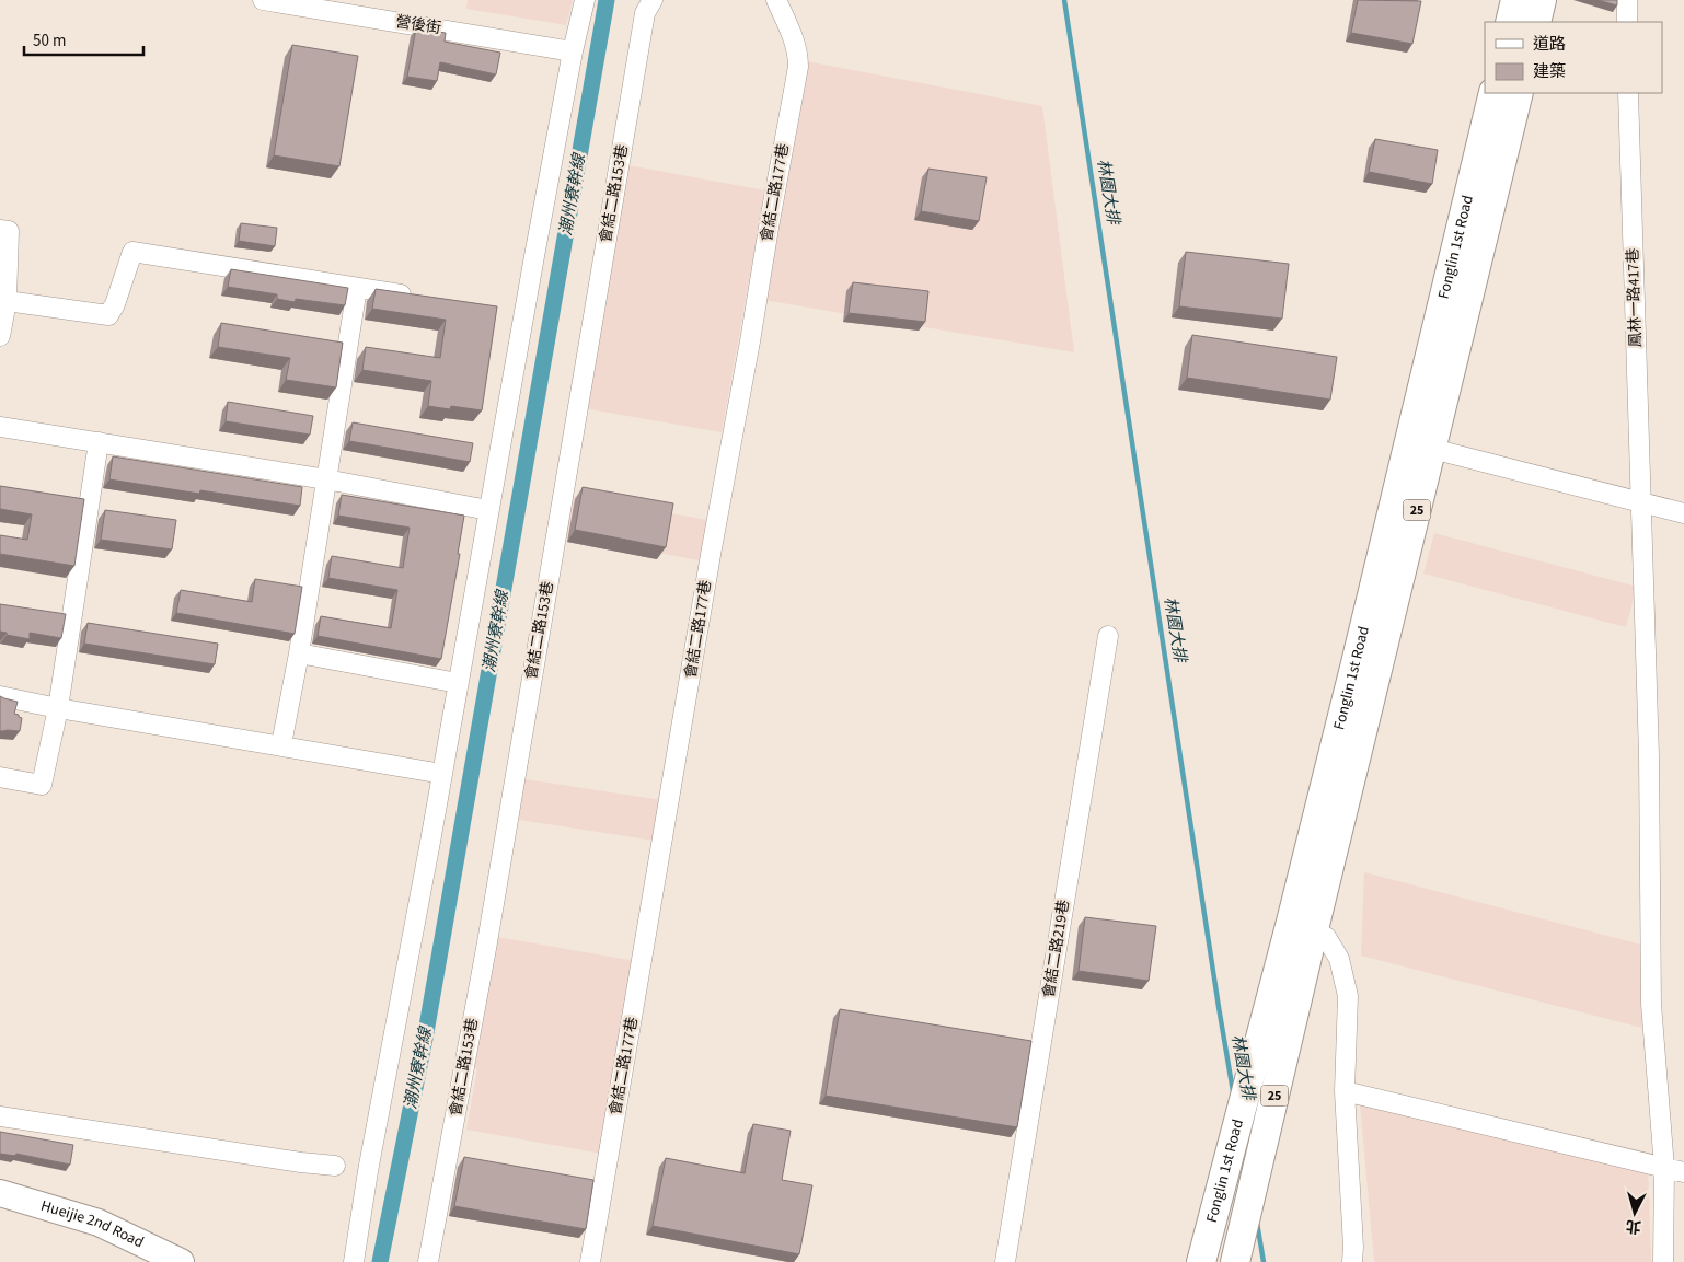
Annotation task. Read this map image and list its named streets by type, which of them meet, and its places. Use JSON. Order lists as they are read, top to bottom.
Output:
{
  "streets": {
    "main road": ["Fonglin 1st Road", "25"],
    "street": [
      "營後街",
      "會結二路177巷",
      "會結二路153巷",
      "鳳林一路417巷",
      "會結二路219巷",
      "Hueijie 2nd Road"
    ]
  },
  "water": ["林園大排", "潮州寮幹線"],
  "legend": ["道路", "建築"],
  "scale_bar": "50 m",
  "north": "bottom"
}
